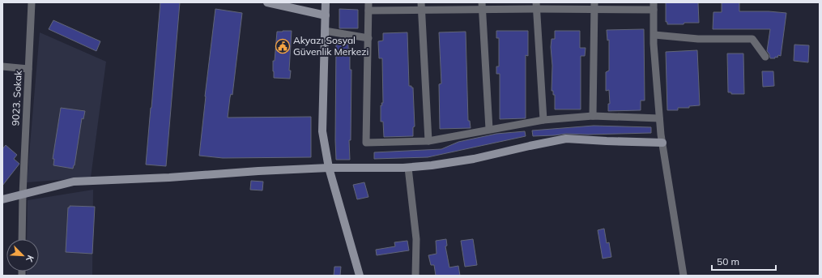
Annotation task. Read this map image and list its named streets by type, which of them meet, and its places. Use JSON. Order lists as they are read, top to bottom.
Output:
{
  "streets": {
    "street": ["9023. Sokak"]
  },
  "places": {
    "public building": ["Akyazı Sosyal Güvenlik Merkezi"]
  },
  "scale_bar": "50 m",
  "north": "bottom right"
}
